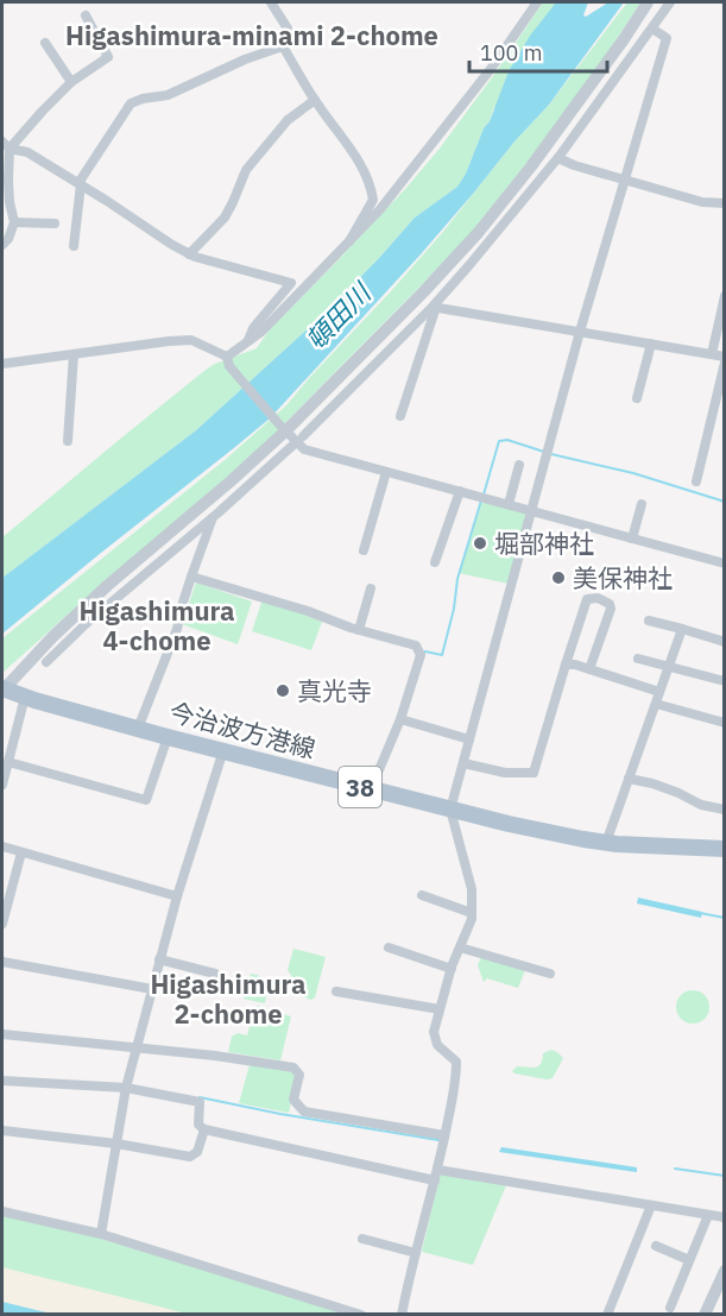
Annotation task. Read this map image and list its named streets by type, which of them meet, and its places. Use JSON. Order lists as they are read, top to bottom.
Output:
{
  "streets": {
    "main road": ["今治波方港線", "38"]
  },
  "districts": ["Higashimura-minami 2-chome", "Higashimura 4-chome", "Higashimura 2-chome"],
  "water": ["頓田川"],
  "places": ["堀部神社", "美保神社", "真光寺"],
  "scale_bar": "100 m"
}
